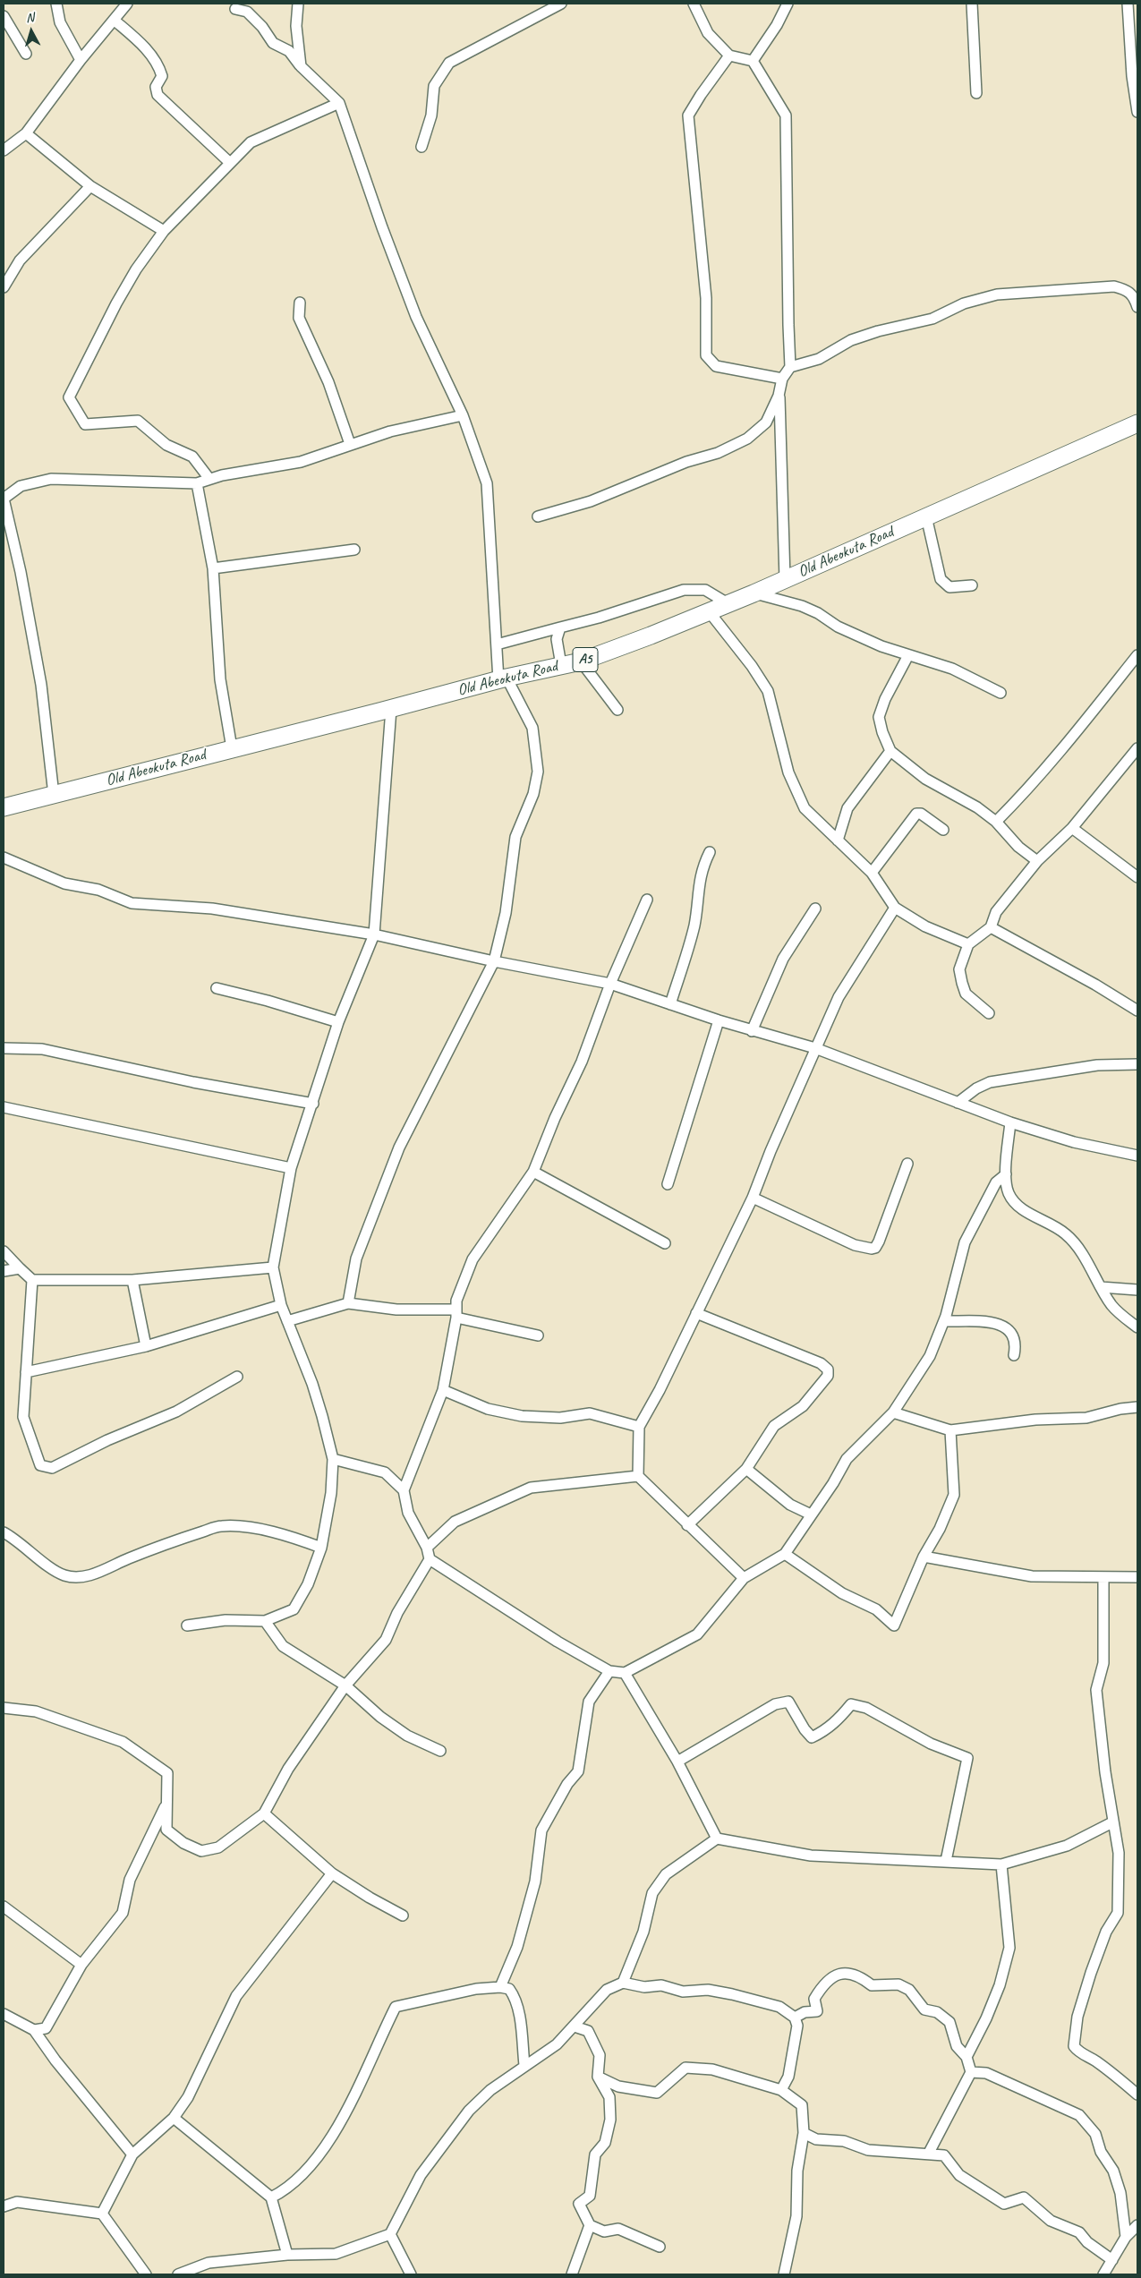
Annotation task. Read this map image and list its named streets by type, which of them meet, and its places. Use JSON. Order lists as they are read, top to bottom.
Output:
{
  "streets": {
    "highway": ["Old Abeokuta Road", "A5"]
  },
  "north": "top"
}
